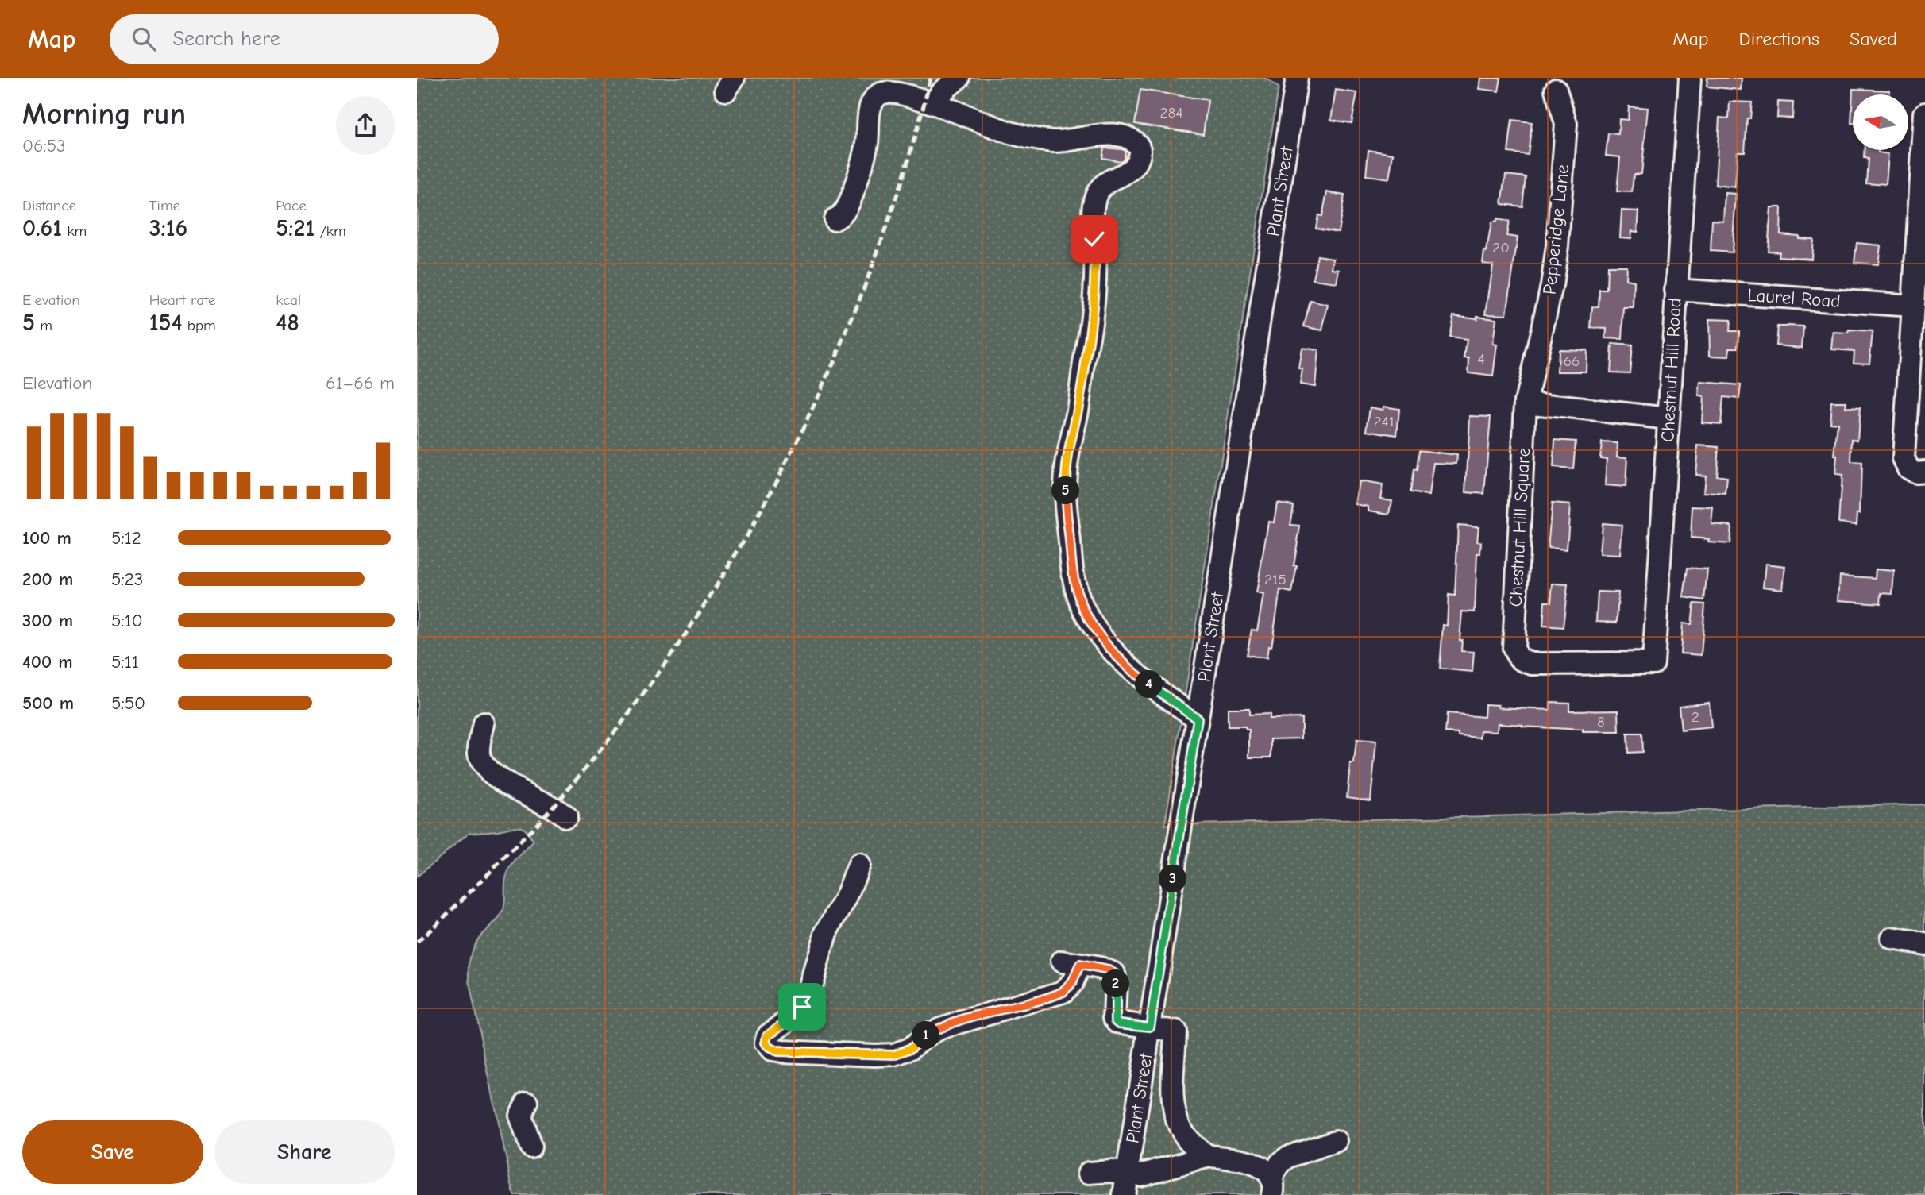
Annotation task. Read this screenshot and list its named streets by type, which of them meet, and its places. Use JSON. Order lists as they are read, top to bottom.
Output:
{
  "streets": {
    "street": [
      "Plant Street",
      "Pepperidge Lane",
      "Laurel Road",
      "Chestnut Hill Road",
      "Chestnut Hill Square"
    ]
  },
  "crossings": [
    ["Pepperidge Lane", "Chestnut Hill Square"],
    ["Laurel Road", "Chestnut Hill Road"],
    ["Chestnut Hill Road", "Chestnut Hill Square"]
  ],
  "house_numbers": [
    "284",
    "20",
    "4",
    "66",
    "241",
    "215",
    "2",
    "8"
  ],
  "north": "left",
  "page": {
    "header": "Map",
    "search": "Search here",
    "nav": ["Map", "Directions", "Saved"],
    "heading": ["Morning run", "06:53"],
    "stats": [
      ["Distance", "0.61 km"],
      ["Time", "3:16"],
      ["Pace", "5:21 /km"],
      ["Elevation", "5 m"],
      ["Heart rate", "154 bpm"],
      ["kcal", "48"]
    ],
    "chart": ["Elevation", "61–66 m"],
    "pins": [
      "5",
      "4",
      "3",
      "2",
      "1"
    ],
    "list": [
      {
        "name": "100 m",
        "note": "5:12"
      },
      {
        "name": "200 m",
        "note": "5:23"
      },
      {
        "name": "300 m",
        "note": "5:10"
      },
      {
        "name": "400 m",
        "note": "5:11"
      },
      {
        "name": "500 m",
        "note": "5:50"
      }
    ],
    "buttons": ["Save", "Share"]
  }
}
